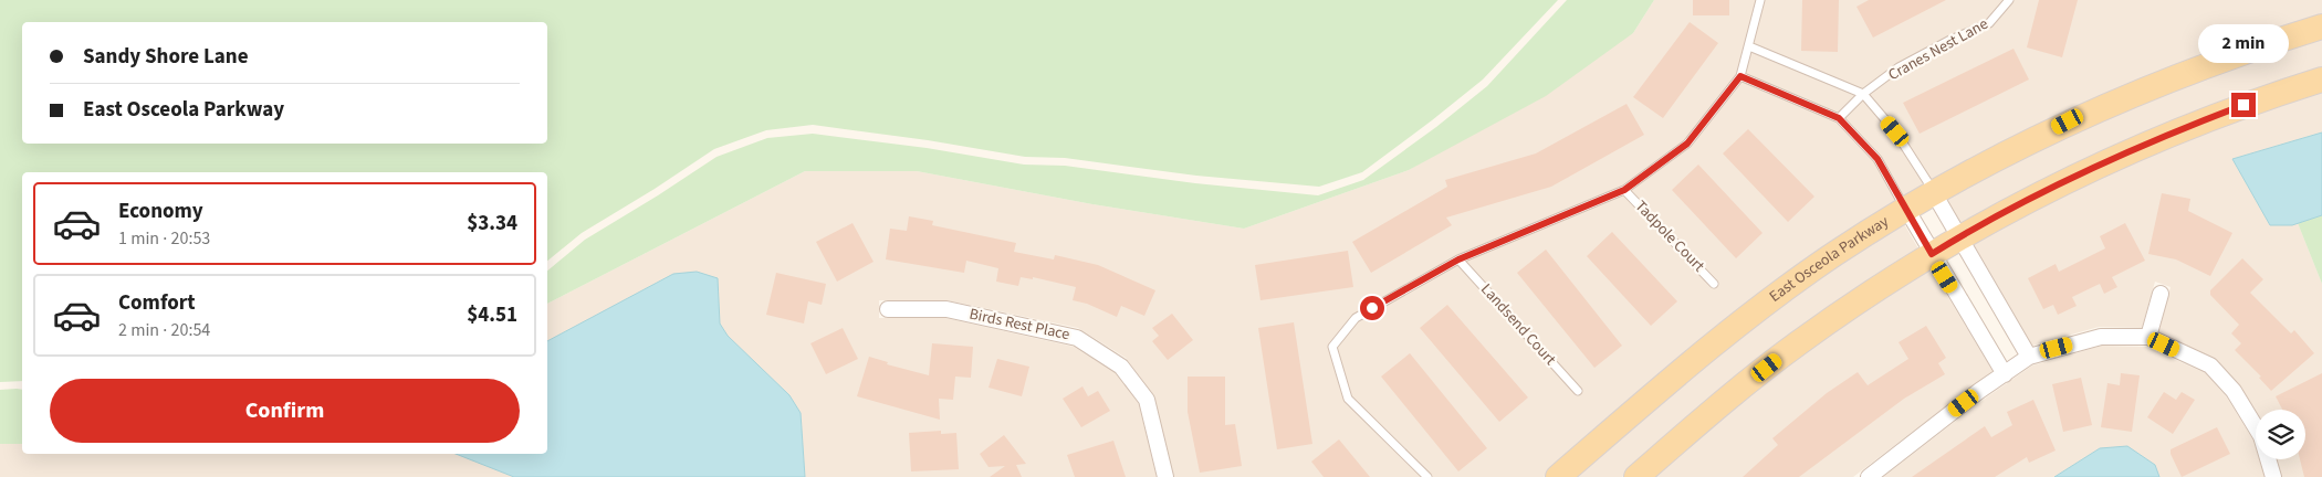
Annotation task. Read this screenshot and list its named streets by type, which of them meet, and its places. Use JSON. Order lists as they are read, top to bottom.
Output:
{
  "streets": {
    "main road": ["East Osceola Parkway"],
    "street": ["Birds Rest Place"],
    "lane": ["Cranes Nest Lane", "Tadpole Court", "Landsend Court"]
  },
  "page": {
    "banner": ["Sandy Shore Lane", "East Osceola Parkway"],
    "bubble": "2 min",
    "list": [
      {
        "name": "Economy",
        "note": "1 min · 20:53",
        "value": "$3.34"
      },
      {
        "name": "Comfort",
        "note": "2 min · 20:54",
        "value": "$4.51"
      }
    ],
    "buttons": "Confirm"
  }
}
